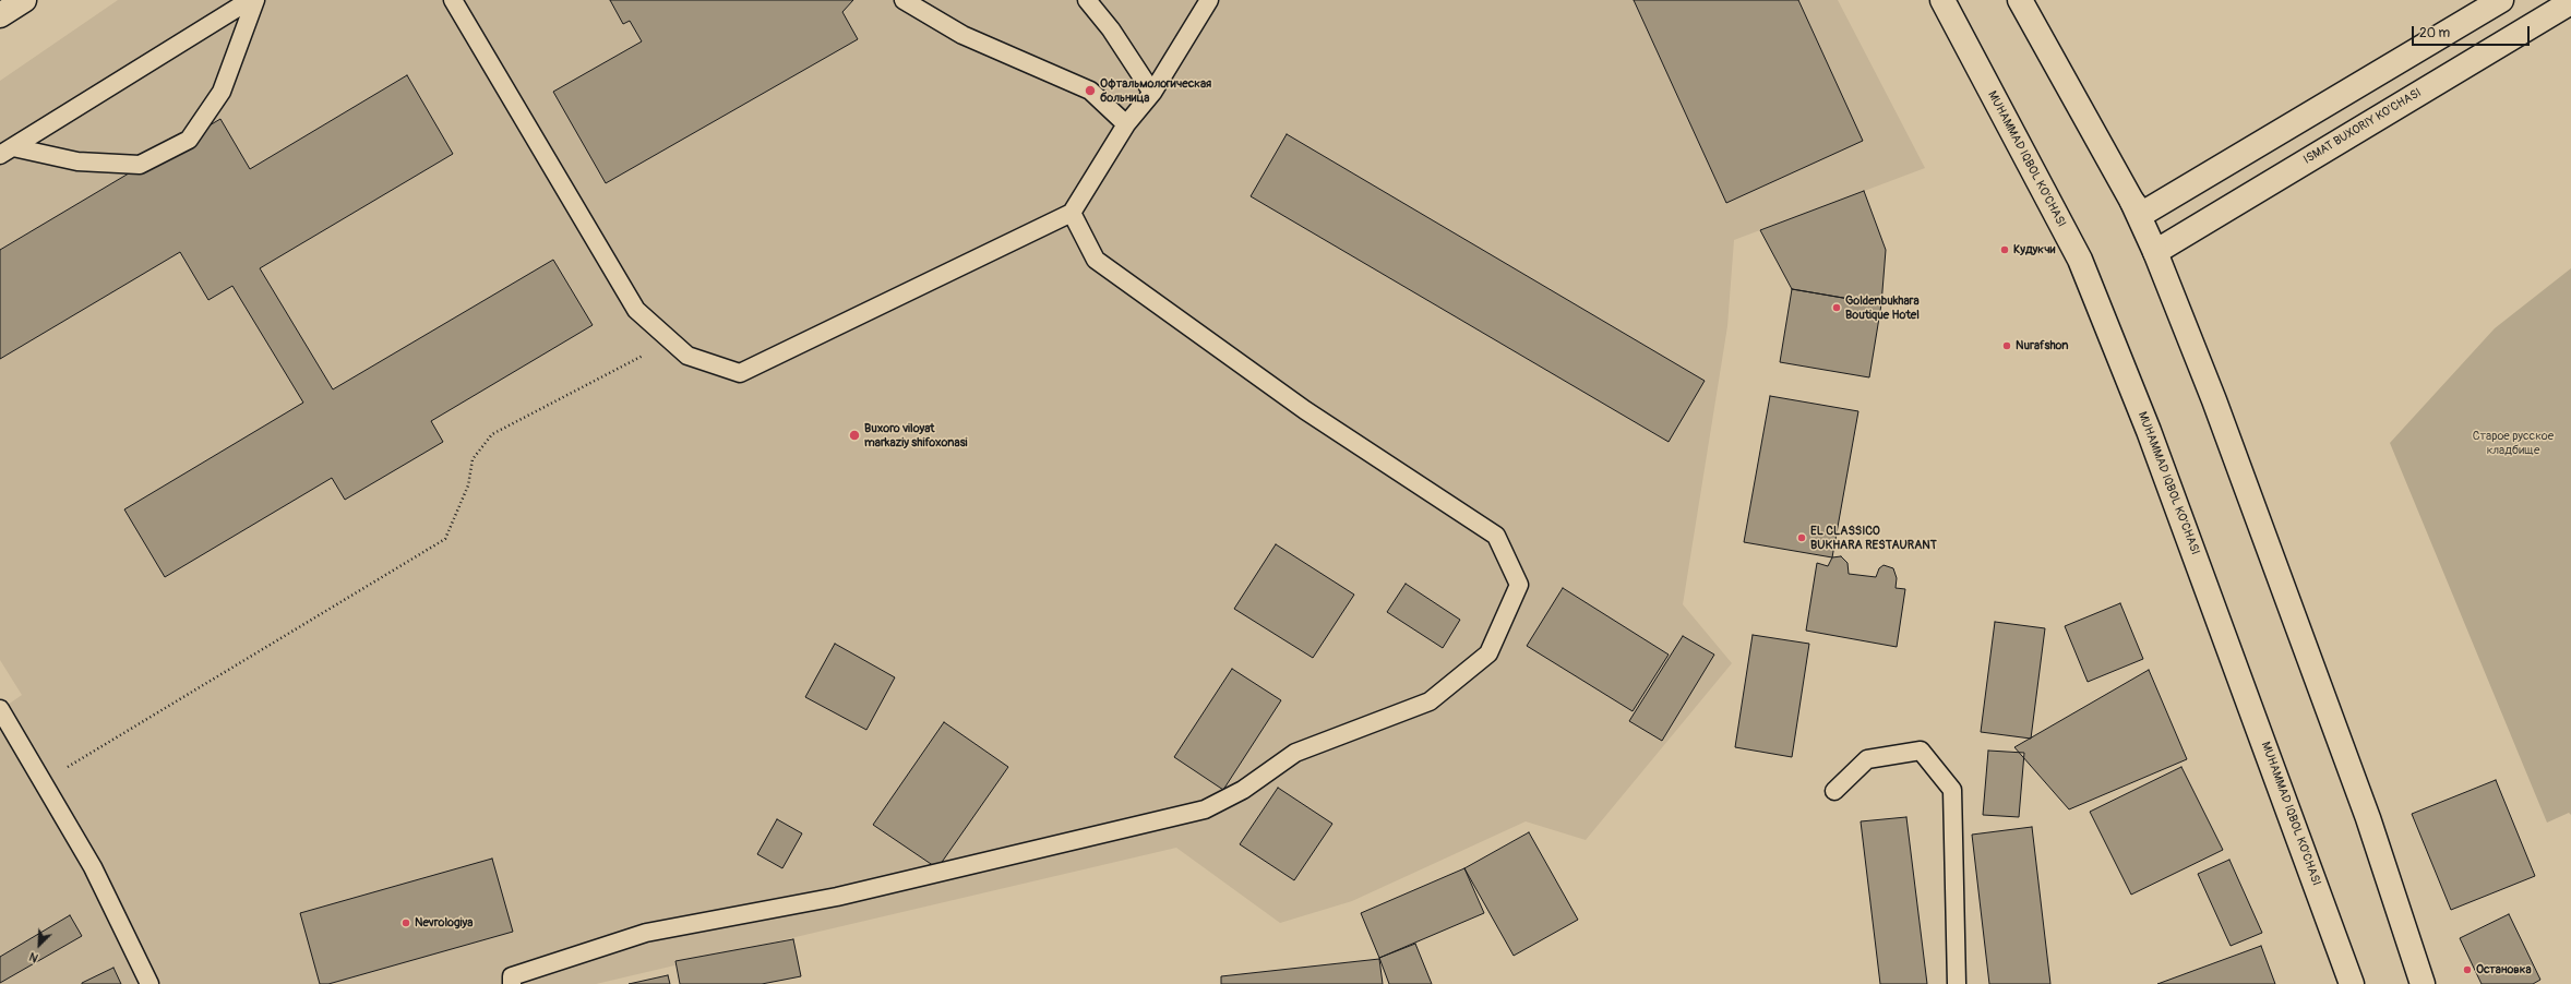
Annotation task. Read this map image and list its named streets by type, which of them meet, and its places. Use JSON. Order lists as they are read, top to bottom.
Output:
{
  "streets": {
    "main road": ["ISMAT BUXORIY KO'CHASI", "MUHAMMAD IQBOL KO'CHASI"]
  },
  "parks": ["Старое русское кладбище"],
  "places": [
    "Офтальмологическая больница",
    "Кудукчи",
    "Goldenbukhara Boutique Hotel",
    "Nurafshon",
    "Buxoro viloyat markaziy shifoxonasi",
    "EL CLASSICO BUKHARA RESTAURANT",
    "Nevrologiya",
    "Остановка"
  ],
  "scale_bar": "20 m",
  "north": "bottom left"
}
